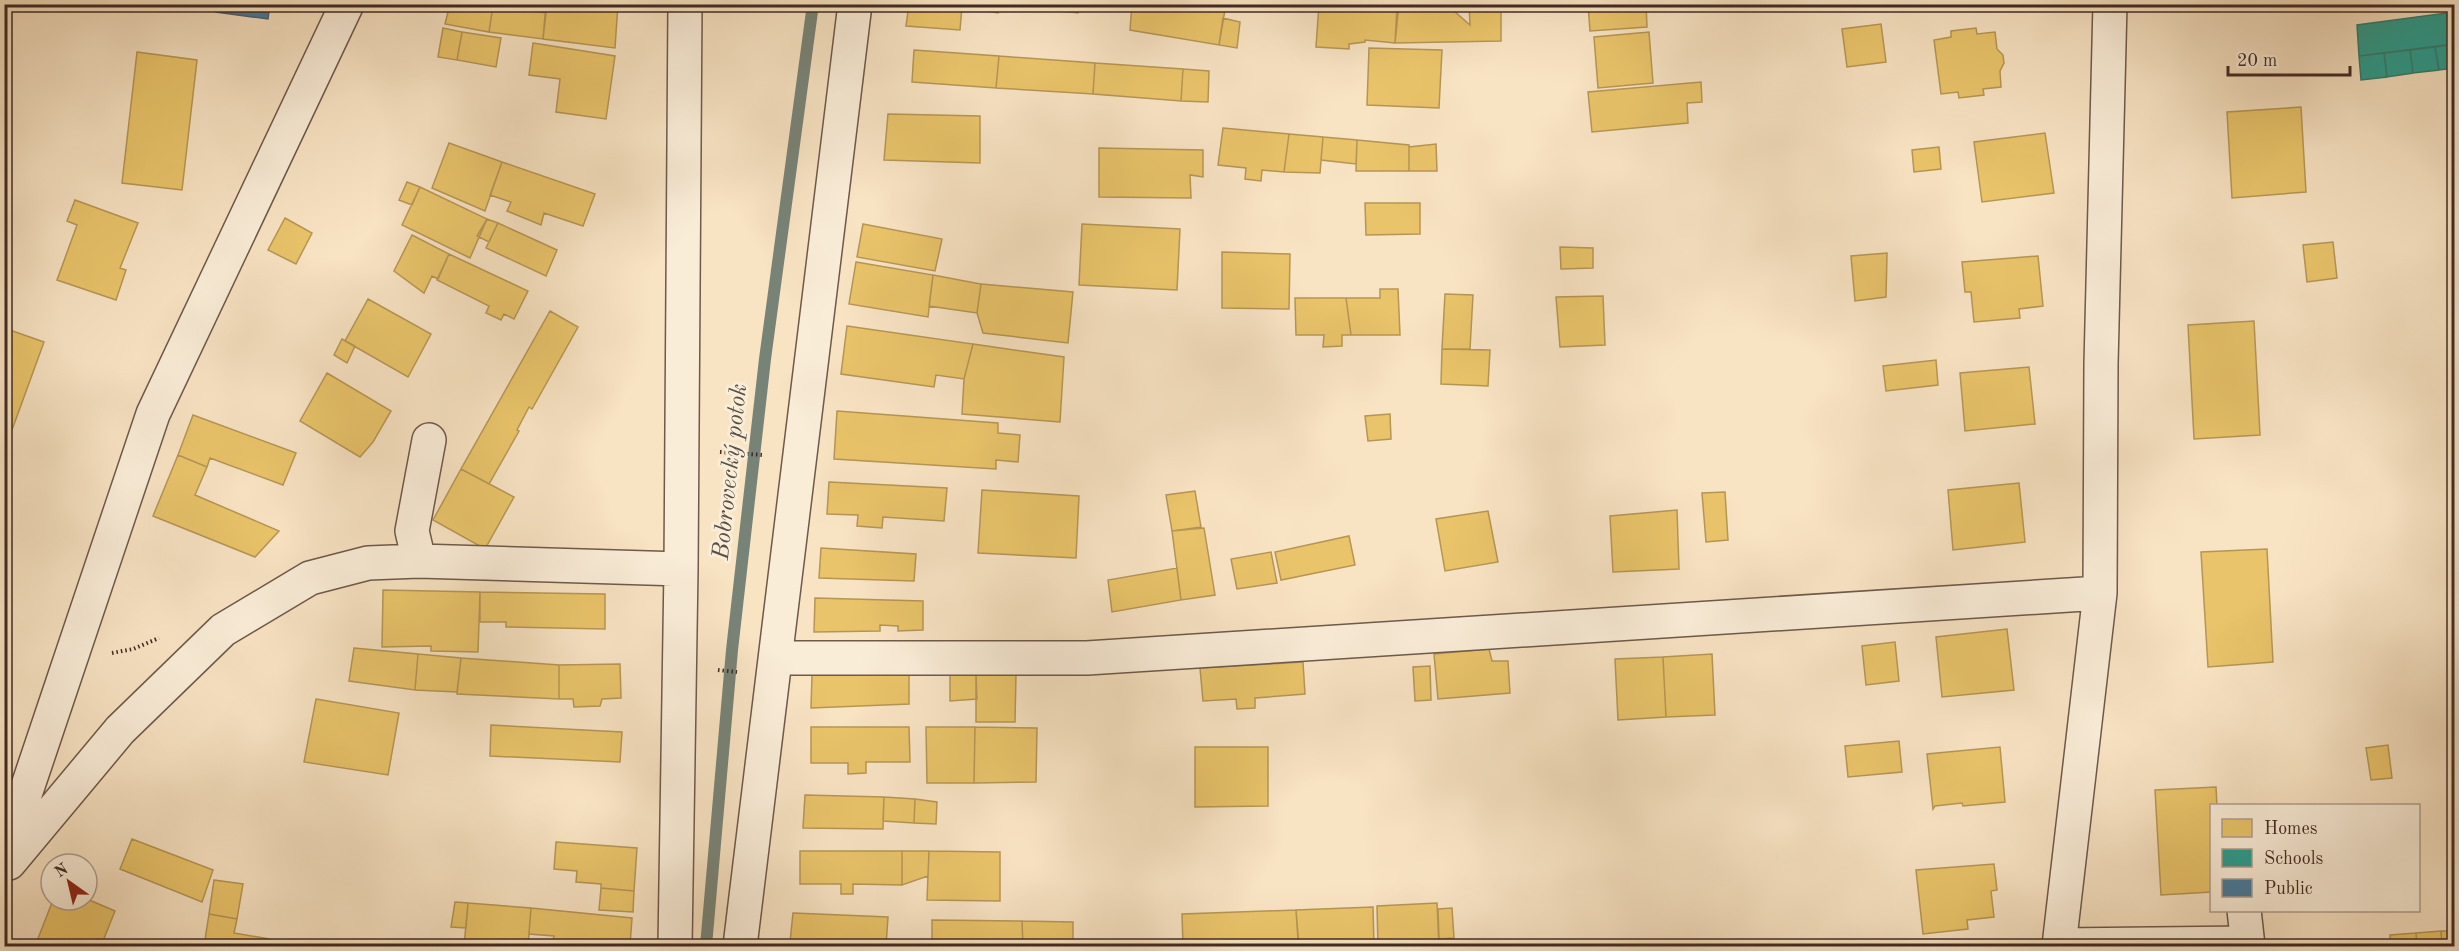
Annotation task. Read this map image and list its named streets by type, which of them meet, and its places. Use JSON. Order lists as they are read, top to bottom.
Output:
{
  "water": ["Bobrovecký potok"],
  "legend": ["Homes", "Schools", "Public"],
  "scale_bar": "20 m",
  "north": "top left"
}
